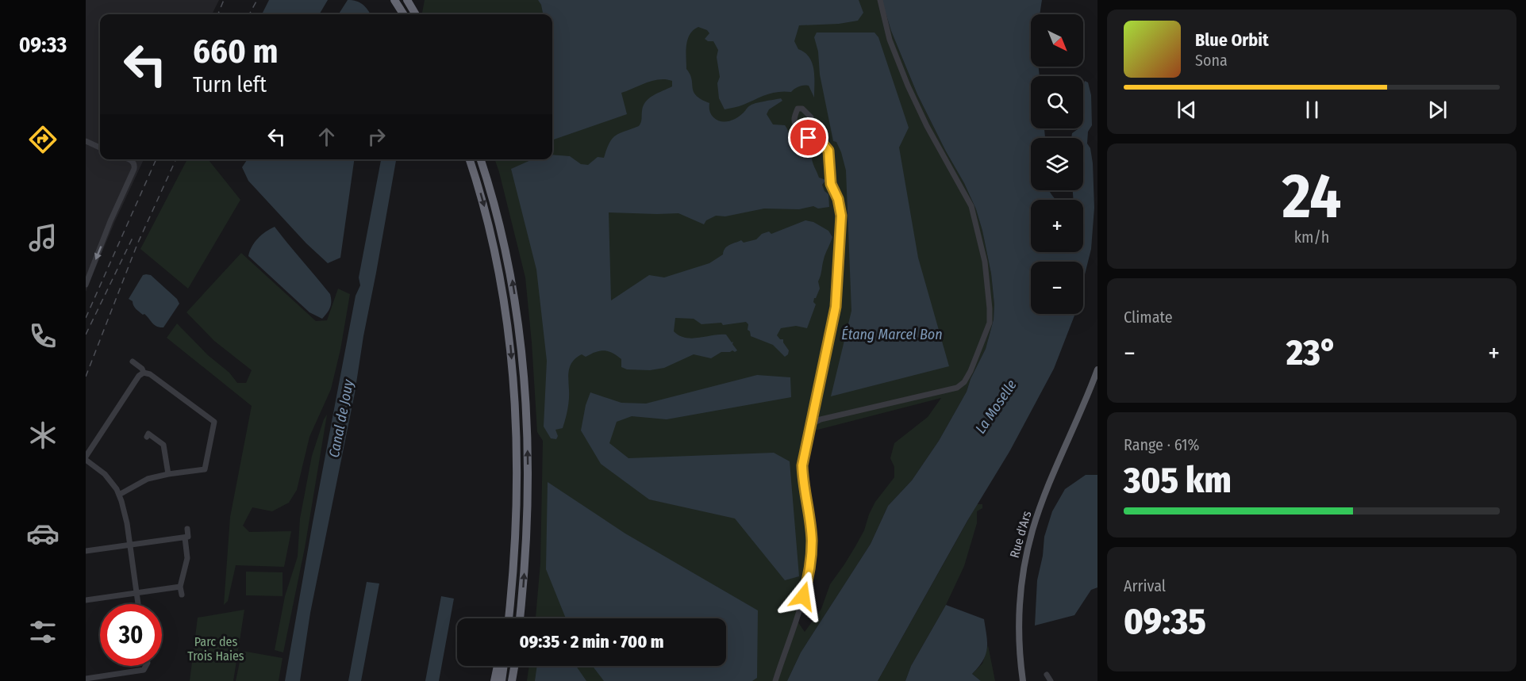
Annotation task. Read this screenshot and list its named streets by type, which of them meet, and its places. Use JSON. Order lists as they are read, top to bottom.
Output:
{
  "streets": {
    "main road": ["Rue d'Ars"]
  },
  "water": ["Étang Marcel Bon", "La Moselle", "Canal de Jouy"],
  "parks": ["Parc des Trois Haies"],
  "north": "bottom right",
  "page": {
    "tabs": "09:33",
    "map_buttons": ["+", "−"],
    "turn": ["660 m", "Turn left"],
    "song": ["Blue Orbit", "Sona"],
    "tile": [
      ["24", "km/h"],
      "Climate",
      ["Range · 61%", "305 km"],
      ["Arrival", "09:35"]
    ],
    "heat": ["−", "23°", "+"],
    "limit": "30",
    "trip": "09:35 · 2 min · 700 m"
  }
}
